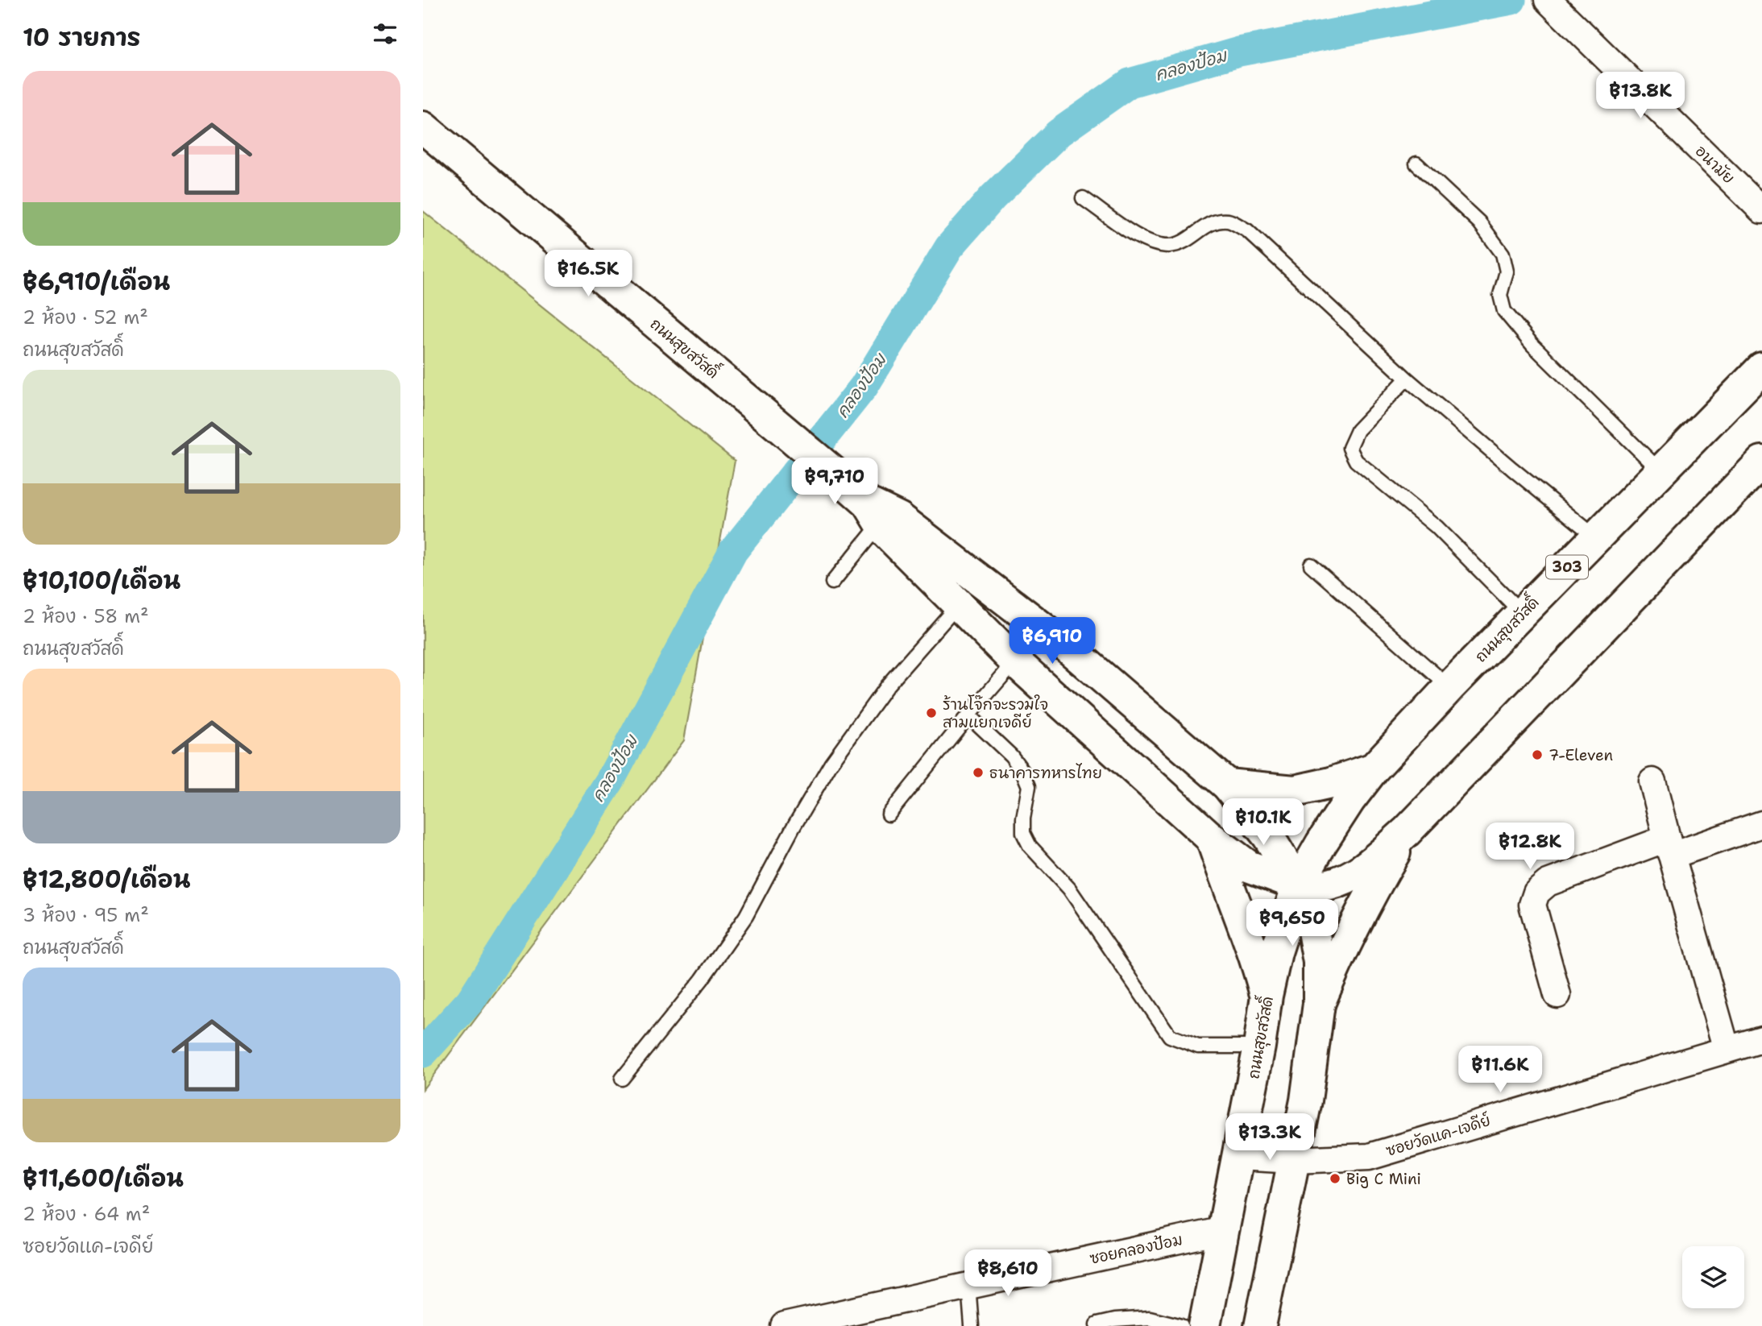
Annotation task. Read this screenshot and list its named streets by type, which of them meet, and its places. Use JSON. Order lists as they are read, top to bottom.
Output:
{
  "streets": {
    "main road": ["ถนนสุขสวัสดิ์", "303"],
    "street": ["อนามัย", "ซอยวัดแค-เจดีย์", "ซอยคลองป้อม"]
  },
  "crossings": [
    ["ถนนสุขสวัสดิ์", "ซอยวัดแค-เจดีย์"],
    ["ถนนสุขสวัสดิ์", "ซอยคลองป้อม"]
  ],
  "water": ["คลองป้อม"],
  "places": [
    "ร้านโจ๊กจะรวมใจ สามแยกเจดีย์",
    "7-Eleven",
    "ธนาคารทหารไทย",
    "Big C Mini"
  ],
  "page": {
    "heading": "10 รายการ",
    "list": [
      {
        "name": "฿6,910/เดือน",
        "note": "2 ห้อง · 52 m² · ถนนสุขสวัสดิ์"
      },
      {
        "name": "฿10,100/เดือน",
        "note": "2 ห้อง · 58 m² · ถนนสุขสวัสดิ์"
      },
      {
        "name": "฿12,800/เดือน",
        "note": "3 ห้อง · 95 m² · ถนนสุขสวัสดิ์"
      },
      {
        "name": "฿11,600/เดือน",
        "note": "2 ห้อง · 64 m² · ซอยวัดแค-เจดีย์"
      }
    ],
    "price": [
      "฿13.8K",
      "฿16.5K",
      "฿9,710",
      "฿6,910",
      "฿10.1K",
      "฿12.8K",
      "฿9,650",
      "฿11.6K",
      "฿13.3K",
      "฿8,610"
    ]
  }
}
